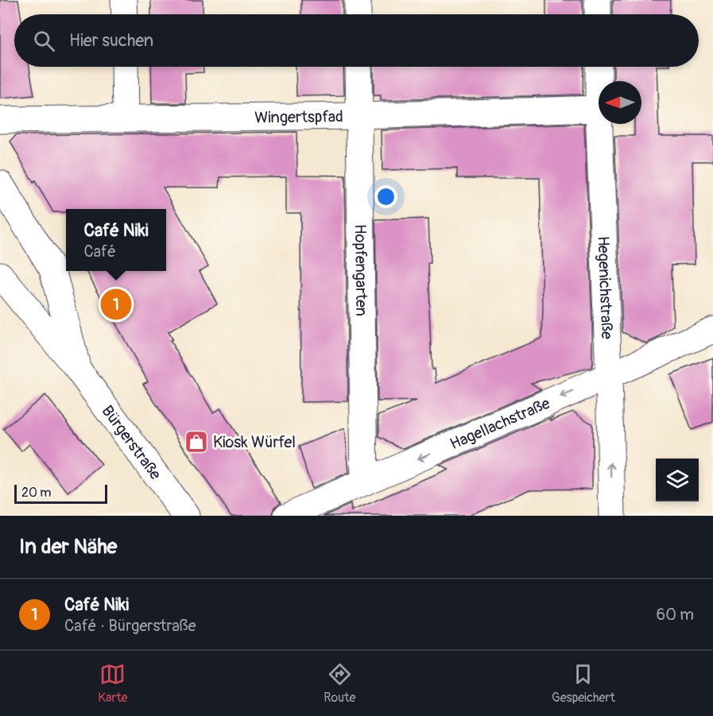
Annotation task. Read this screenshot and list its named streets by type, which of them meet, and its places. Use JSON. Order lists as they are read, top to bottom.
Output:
{
  "streets": {
    "street": [
      "Wingertspfad",
      "Hopfengarten",
      "Hegenichstraße",
      "Hagellachstraße",
      "Bürgerstraße"
    ]
  },
  "crossings": [
    ["Wingertspfad", "Hopfengarten"],
    ["Hopfengarten", "Hagellachstraße"],
    ["Hegenichstraße", "Hagellachstraße"]
  ],
  "one_way": ["Hagellachstraße"],
  "places": {
    "shop": ["Kiosk Würfel"]
  },
  "scale_bar": "20 m",
  "north": "left",
  "page": {
    "search": "Hier suchen",
    "popup": ["Café Niki", "Café"],
    "pins": "1",
    "scale": "20 m",
    "heading": "In der Nähe",
    "list": [
      {
        "mark": "1",
        "name": "Café Niki",
        "note": "Café · Bürgerstraße",
        "value": "60 m"
      }
    ],
    "nav": ["Karte", "Route", "Gespeichert"]
  }
}
